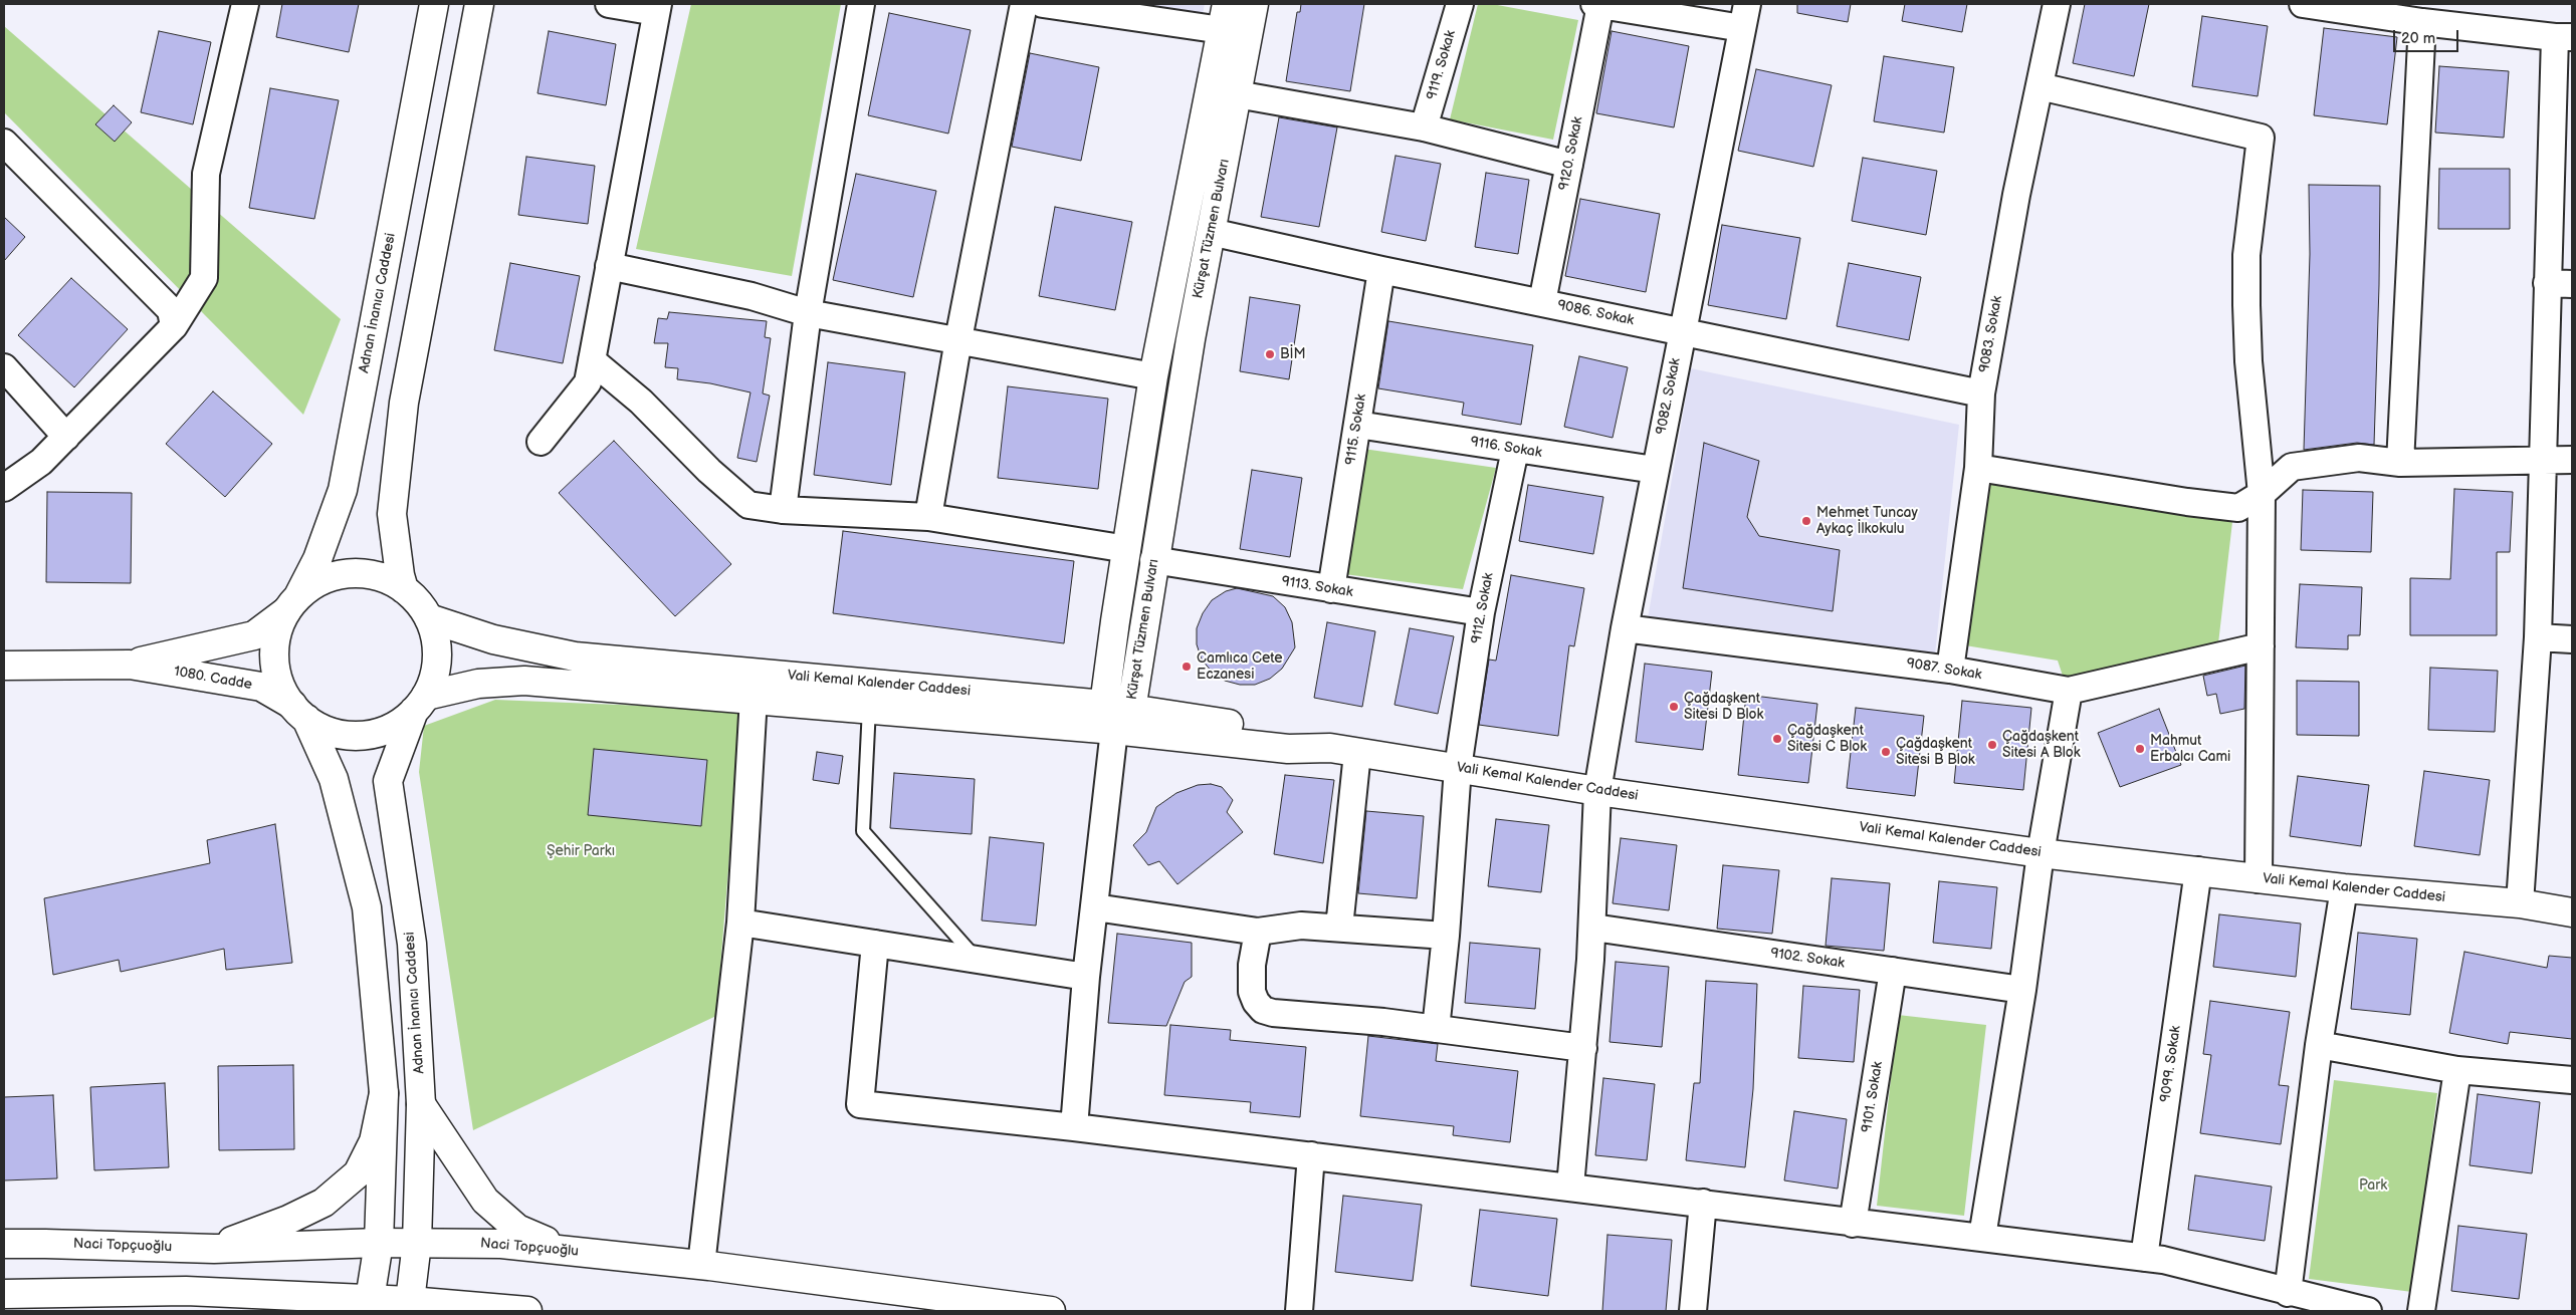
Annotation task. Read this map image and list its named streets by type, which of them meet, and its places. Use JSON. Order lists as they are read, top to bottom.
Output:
{
  "streets": {
    "main road": [
      "Kürşat Tüzmen Bulvarı",
      "Adnan İnanıcı Caddesi",
      "1080. Cadde",
      "Vali Kemal Kalender Caddesi",
      "Naci Topçuoğlu"
    ],
    "street": [
      "9119. Sokak",
      "9120. Sokak",
      "9086. Sokak",
      "9083. Sokak",
      "9082. Sokak",
      "9115. Sokak",
      "9116. Sokak",
      "9113. Sokak",
      "9112. Sokak",
      "9087. Sokak",
      "9102. Sokak",
      "9099. Sokak",
      "9101. Sokak"
    ]
  },
  "crossings": [
    ["9120. Sokak", "9086. Sokak"],
    ["Kürşat Tüzmen Bulvarı", "9086. Sokak"],
    ["Kürşat Tüzmen Bulvarı", "9113. Sokak"],
    ["Kürşat Tüzmen Bulvarı", "Vali Kemal Kalender Caddesi"],
    ["Adnan İnanıcı Caddesi", "1080. Cadde"],
    ["Adnan İnanıcı Caddesi", "Vali Kemal Kalender Caddesi"],
    ["Adnan İnanıcı Caddesi", "Naci Topçuoğlu"],
    ["9086. Sokak", "9083. Sokak"],
    ["9086. Sokak", "9082. Sokak"],
    ["9086. Sokak", "9115. Sokak"],
    ["9083. Sokak", "9087. Sokak"],
    ["9082. Sokak", "9116. Sokak"],
    ["9082. Sokak", "9087. Sokak"],
    ["9082. Sokak", "Vali Kemal Kalender Caddesi"],
    ["9082. Sokak", "9102. Sokak"],
    ["9115. Sokak", "9116. Sokak"],
    ["9115. Sokak", "9113. Sokak"],
    ["9116. Sokak", "9112. Sokak"],
    ["9113. Sokak", "9112. Sokak"],
    ["9112. Sokak", "Vali Kemal Kalender Caddesi"],
    ["1080. Cadde", "Vali Kemal Kalender Caddesi"],
    ["Vali Kemal Kalender Caddesi", "9099. Sokak"],
    ["9102. Sokak", "9101. Sokak"]
  ],
  "parks": ["Şehir Parkı", "Park"],
  "places": [
    "BİM",
    "Mehmet Tuncay Aykaç İlkokulu",
    "Camlıca Cete Eczanesi",
    "Çağdaşkent Sitesi D Blok",
    "Çağdaşkent Sitesi C Blok",
    "Çağdaşkent Sitesi A Blok",
    "Mahmut Erbalcı Cami",
    "Çağdaşkent Sitesi B Blok"
  ],
  "scale_bar": "20 m"
}
